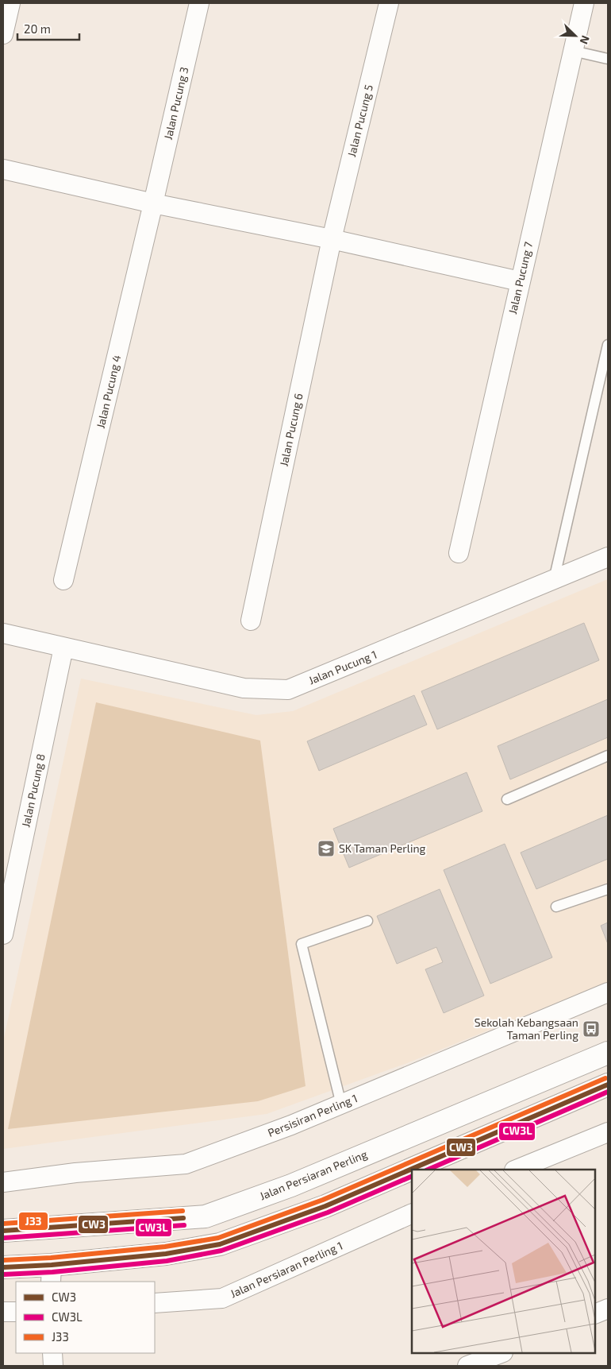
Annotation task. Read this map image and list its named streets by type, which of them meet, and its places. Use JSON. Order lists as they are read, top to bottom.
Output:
{
  "streets": {
    "main road": ["Jalan Persiaran Perling"],
    "street": [
      "Jalan Pucung 3",
      "Jalan Pucung 5",
      "Jalan Pucung 7",
      "Jalan Pucung 4",
      "Jalan Pucung 6",
      "Jalan Pucung 1",
      "Jalan Pucung 8",
      "Persisiran Perling 1",
      "Jalan Persiaran Perling 1"
    ]
  },
  "crossings": [
    ["Jalan Pucung 3", "Jalan Pucung 4"],
    ["Jalan Pucung 5", "Jalan Pucung 6"],
    ["Jalan Pucung 1", "Jalan Pucung 8"]
  ],
  "places": {
    "school or university": ["SK Taman Perling"],
    "bus stop": ["Sekolah Kebangsaan Taman Perling"]
  },
  "lines": ["transit line J33", "transit line CW3", "transit line CW3L"],
  "legend": ["CW3", "CW3L", "J33"],
  "scale_bar": "20 m",
  "north": "bottom right"
}
